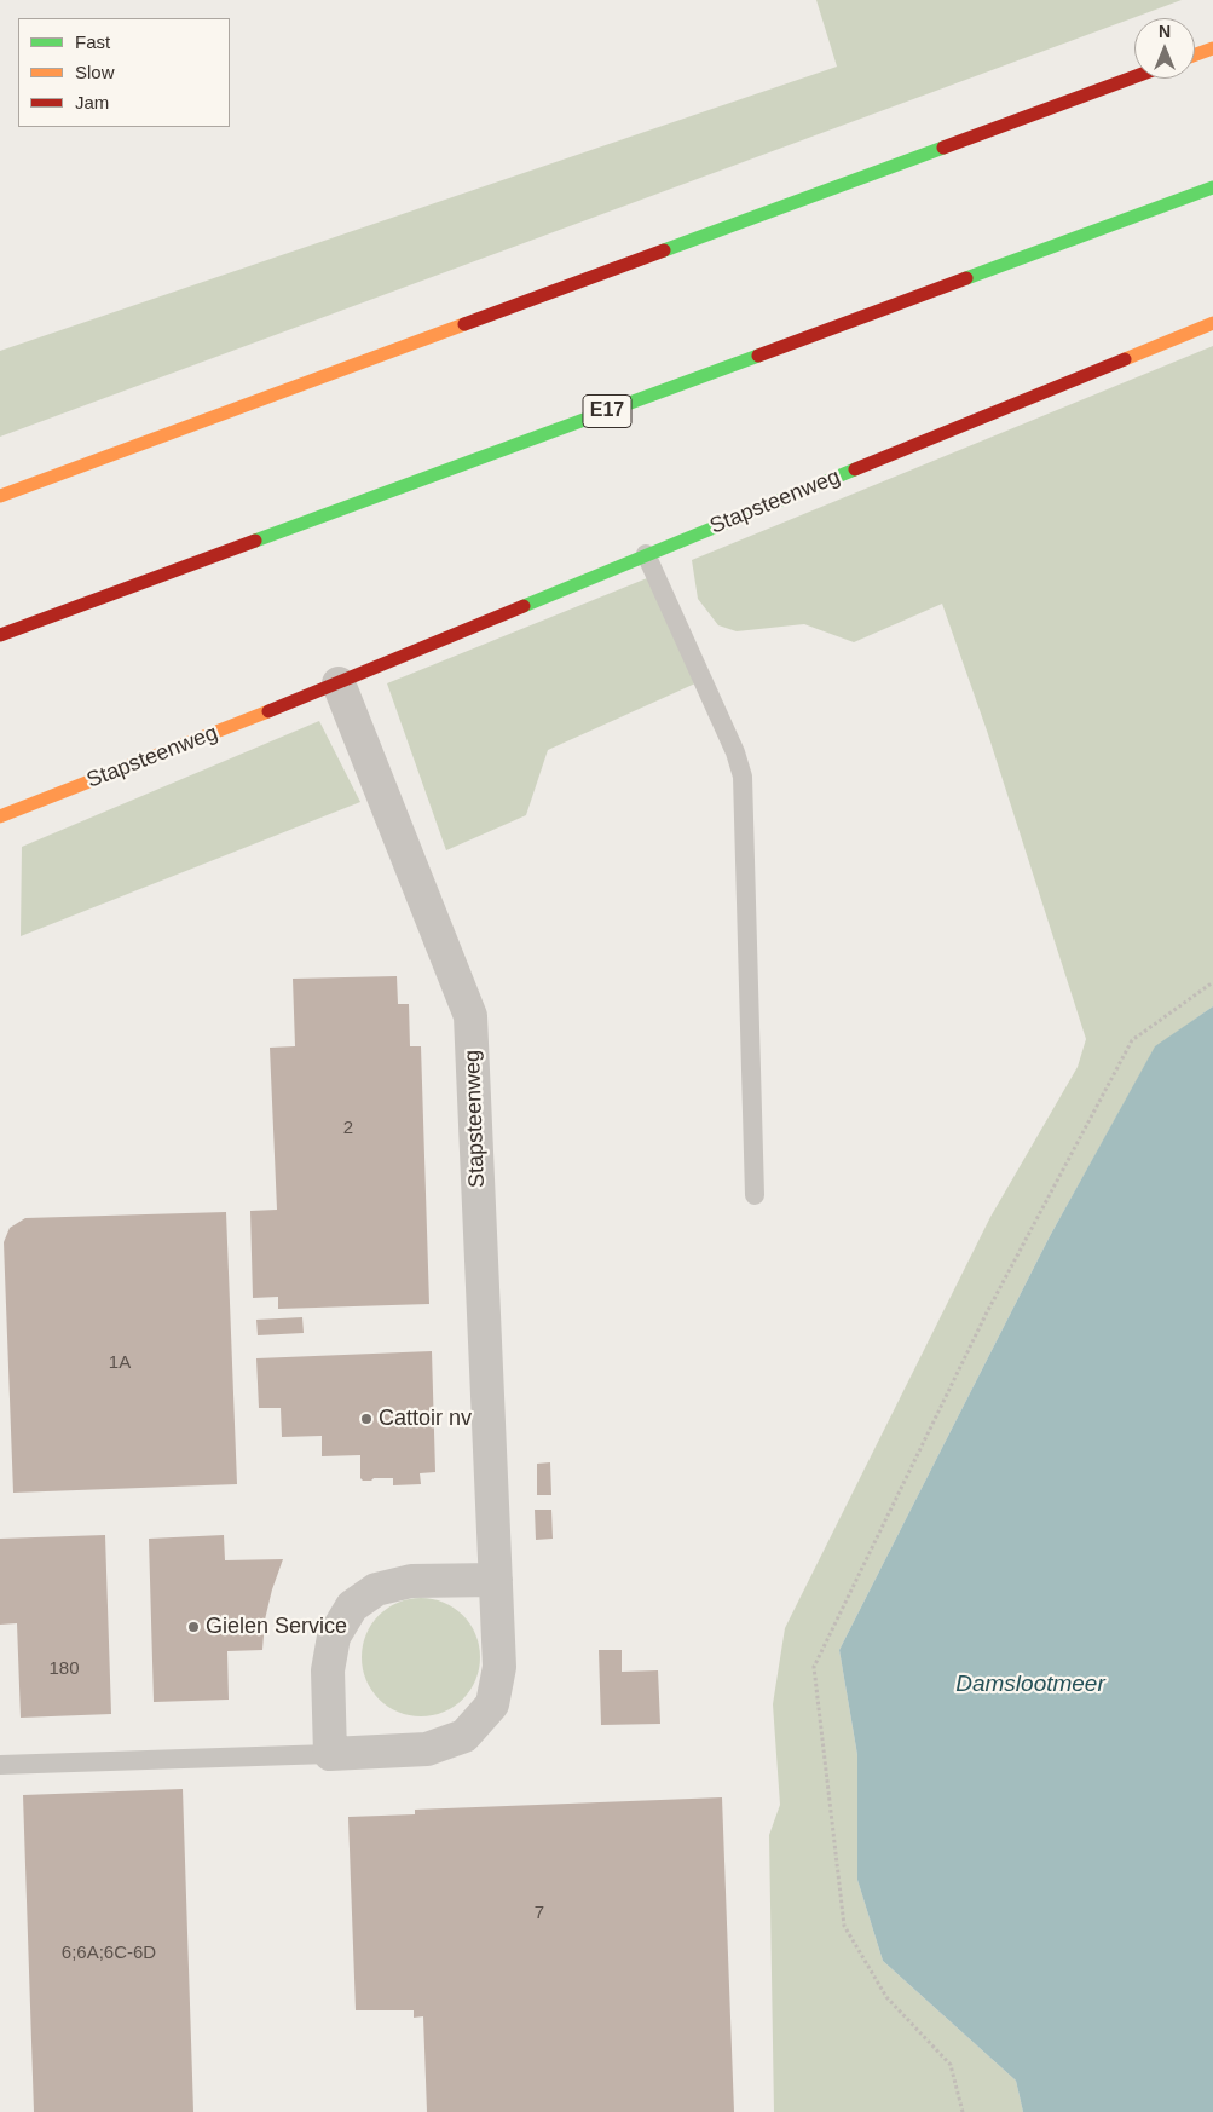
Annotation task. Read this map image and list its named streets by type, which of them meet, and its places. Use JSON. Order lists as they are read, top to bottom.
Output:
{
  "streets": {
    "main road": ["E17", "Stapsteenweg"]
  },
  "water": ["Damslootmeer"],
  "places": ["Cattoir nv", "Gielen Service"],
  "house_numbers": [
    "2",
    "1A",
    "180",
    "7",
    "6;6A;6C-6D"
  ],
  "legend": ["Fast", "Slow", "Jam"],
  "north": "top"
}
